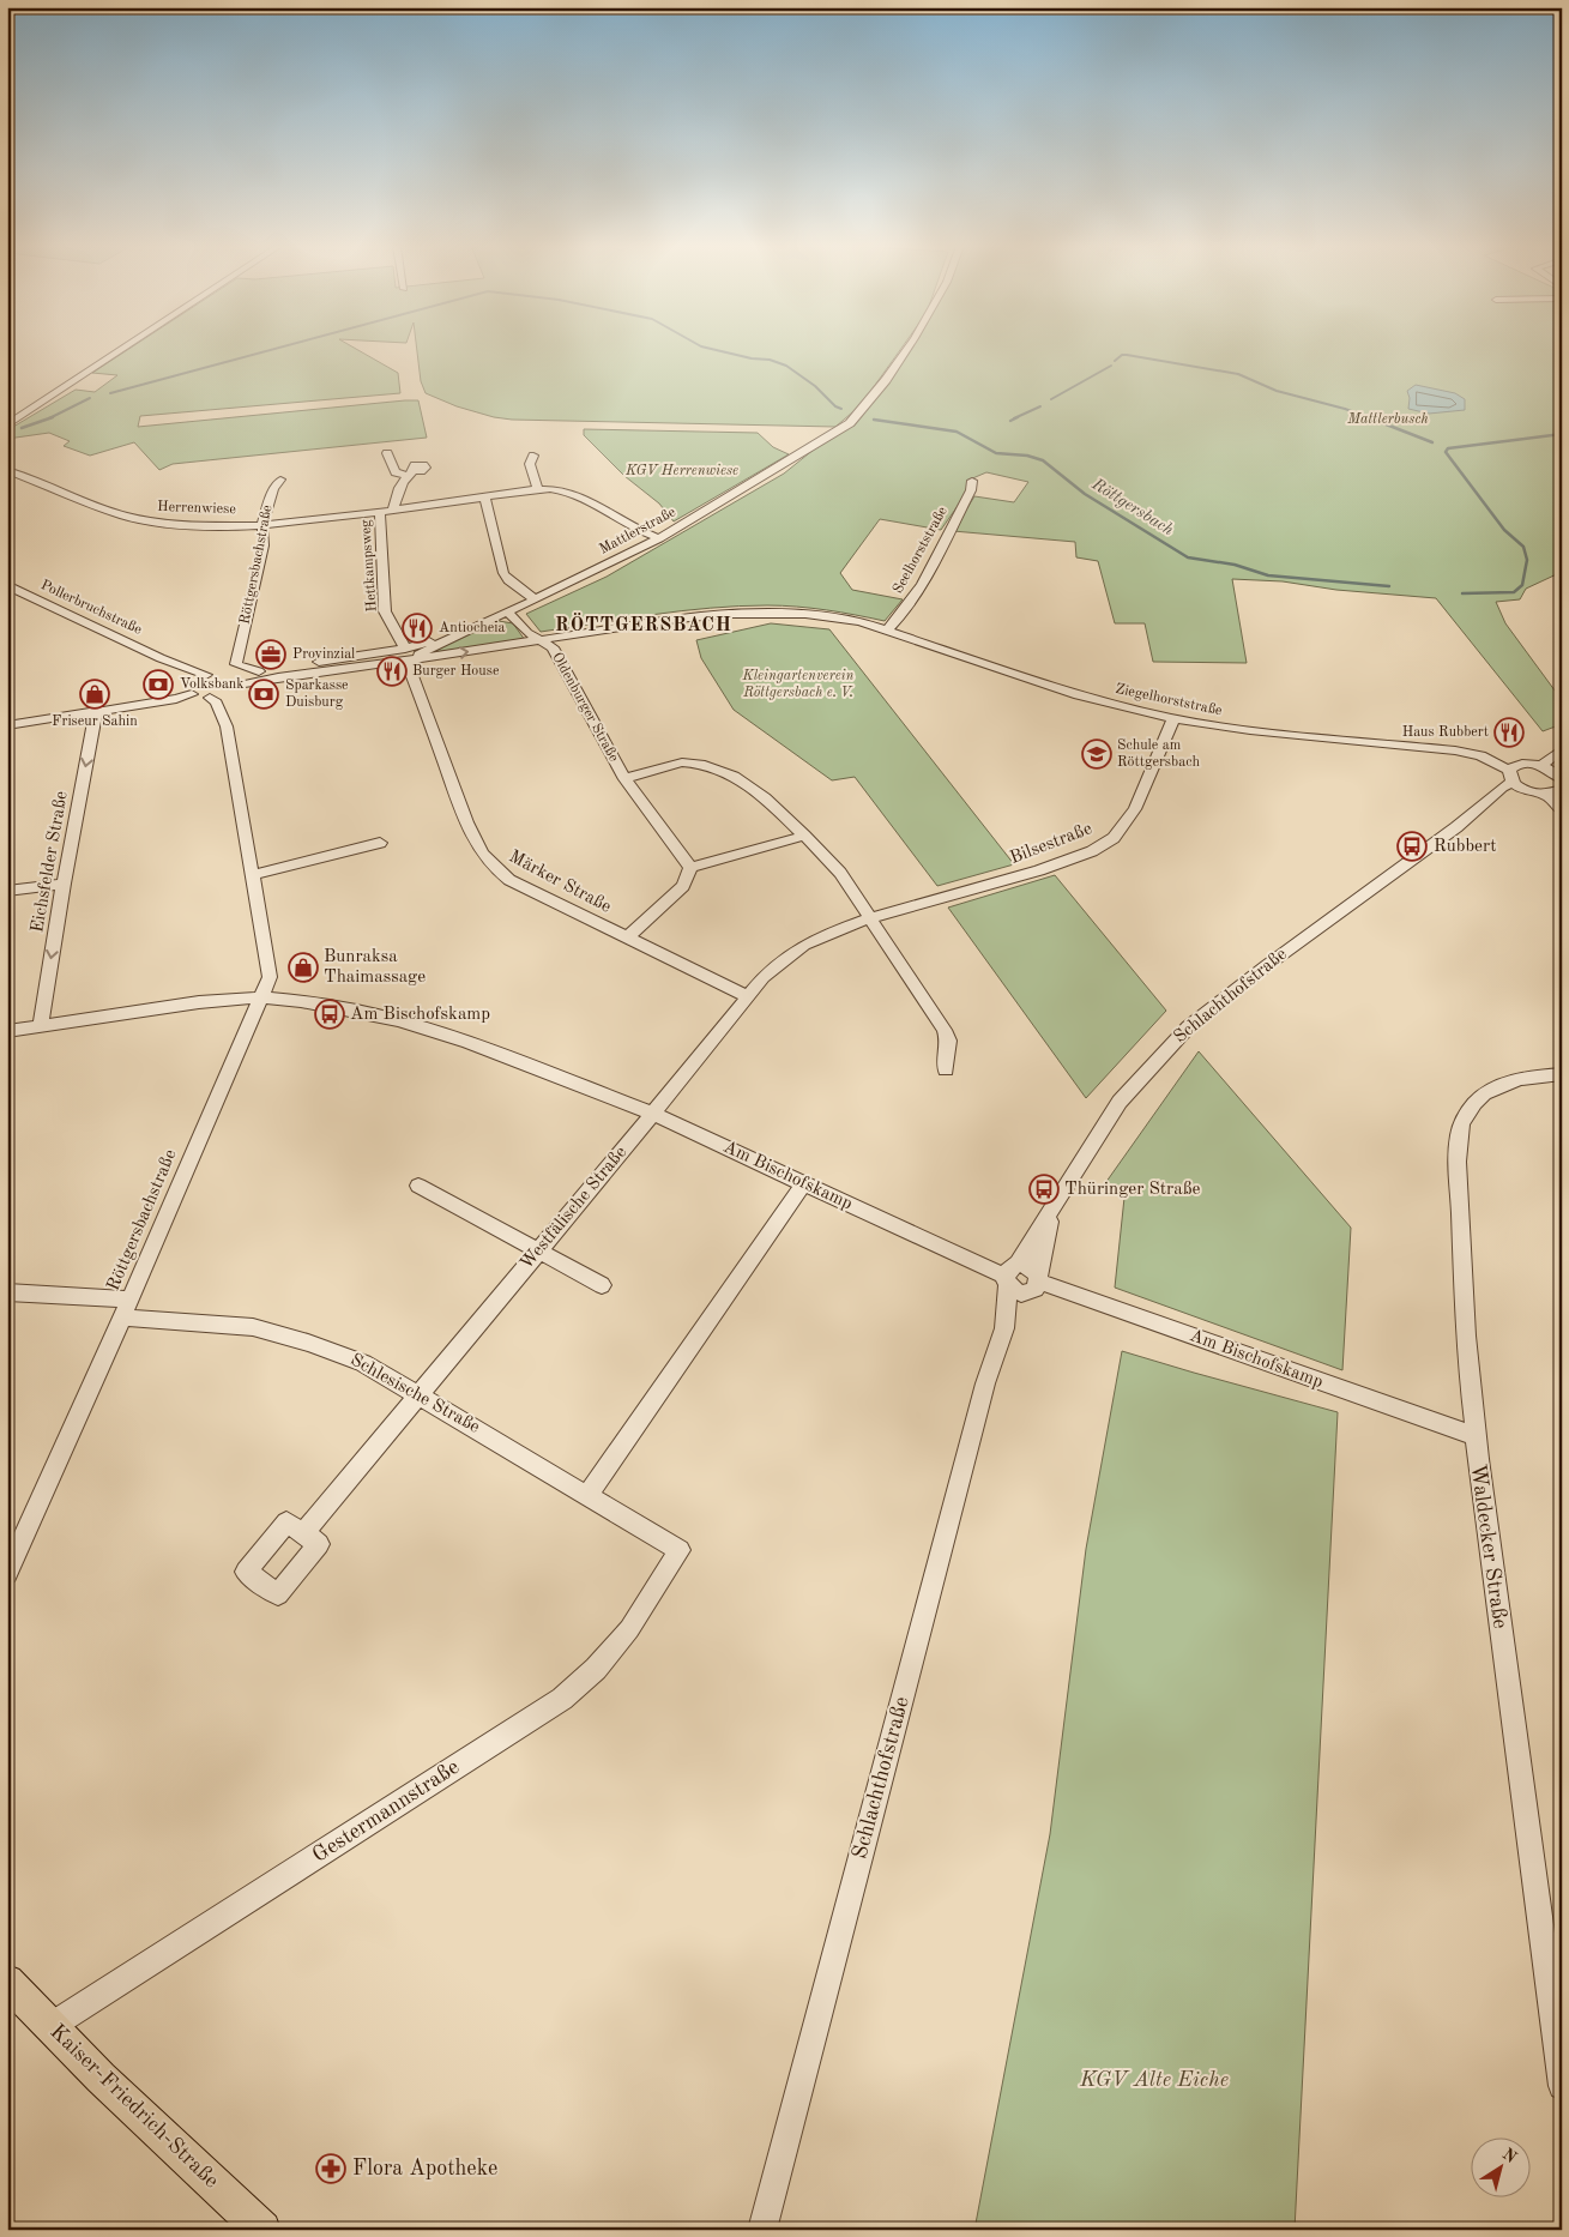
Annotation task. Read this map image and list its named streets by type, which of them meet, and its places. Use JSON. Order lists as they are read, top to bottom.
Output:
{
  "streets": {
    "main road": ["Kaiser-Friedrich-Straße"],
    "street": [
      "Herrenwiese",
      "Mattlerstraße",
      "Seelhorststraße",
      "Röttgersbachstraße",
      "Hettkampsweg",
      "Pollerbruchstraße",
      "Ziegelhorststraße",
      "Oldenburger Straße",
      "Bilsestraße",
      "Eichsfelder Straße",
      "Märker Straße",
      "Schlachthofstraße",
      "Am Bischofskamp",
      "Westfälische Straße",
      "Schlesische Straße",
      "Waldecker Straße",
      "Gestermannstraße"
    ]
  },
  "crossings": [
    ["Herrenwiese", "Mattlerstraße"],
    ["Herrenwiese", "Röttgersbachstraße"],
    ["Herrenwiese", "Hettkampsweg"],
    ["Mattlerstraße", "Röttgersbachstraße"],
    ["Mattlerstraße", "Hettkampsweg"],
    ["Mattlerstraße", "Ziegelhorststraße"],
    ["Mattlerstraße", "Märker Straße"],
    ["Seelhorststraße", "Ziegelhorststraße"],
    ["Röttgersbachstraße", "Ziegelhorststraße"],
    ["Röttgersbachstraße", "Am Bischofskamp"],
    ["Röttgersbachstraße", "Schlesische Straße"],
    ["Hettkampsweg", "Ziegelhorststraße"],
    ["Hettkampsweg", "Märker Straße"],
    ["Pollerbruchstraße", "Ziegelhorststraße"],
    ["Ziegelhorststraße", "Oldenburger Straße"],
    ["Ziegelhorststraße", "Bilsestraße"],
    ["Ziegelhorststraße", "Eichsfelder Straße"],
    ["Ziegelhorststraße", "Märker Straße"],
    ["Ziegelhorststraße", "Schlachthofstraße"],
    ["Oldenburger Straße", "Bilsestraße"],
    ["Oldenburger Straße", "Westfälische Straße"],
    ["Bilsestraße", "Westfälische Straße"],
    ["Eichsfelder Straße", "Am Bischofskamp"],
    ["Märker Straße", "Westfälische Straße"],
    ["Schlachthofstraße", "Am Bischofskamp"],
    ["Am Bischofskamp", "Westfälische Straße"],
    ["Am Bischofskamp", "Waldecker Straße"],
    ["Westfälische Straße", "Schlesische Straße"],
    ["Schlesische Straße", "Gestermannstraße"],
    ["Gestermannstraße", "Kaiser-Friedrich-Straße"]
  ],
  "one_way": ["Eichsfelder Straße"],
  "districts": ["RÖTTGERSBACH"],
  "water": ["Röttgersbach"],
  "parks": [
    "Mattlerbusch",
    "KGV Herrenwiese",
    "Kleingartenverein Röttgersbach e. V.",
    "KGV Alte Eiche"
  ],
  "places": {
    "restaurant": ["Antiocheia", "Burger House", "Haus Rubbert"],
    "office": ["Provinzial"],
    "bank": ["Volksbank", "Sparkasse Duisburg"],
    "shop": ["Friseur Sahin", "Bunraksa Thaimassage"],
    "school or university": ["Schule am Röttgersbach"],
    "bus stop": ["Rubbert", "Am Bischofskamp", "Thüringer Straße"],
    "pharmacy": ["Flora Apotheke"]
  },
  "north": "top right"
}
